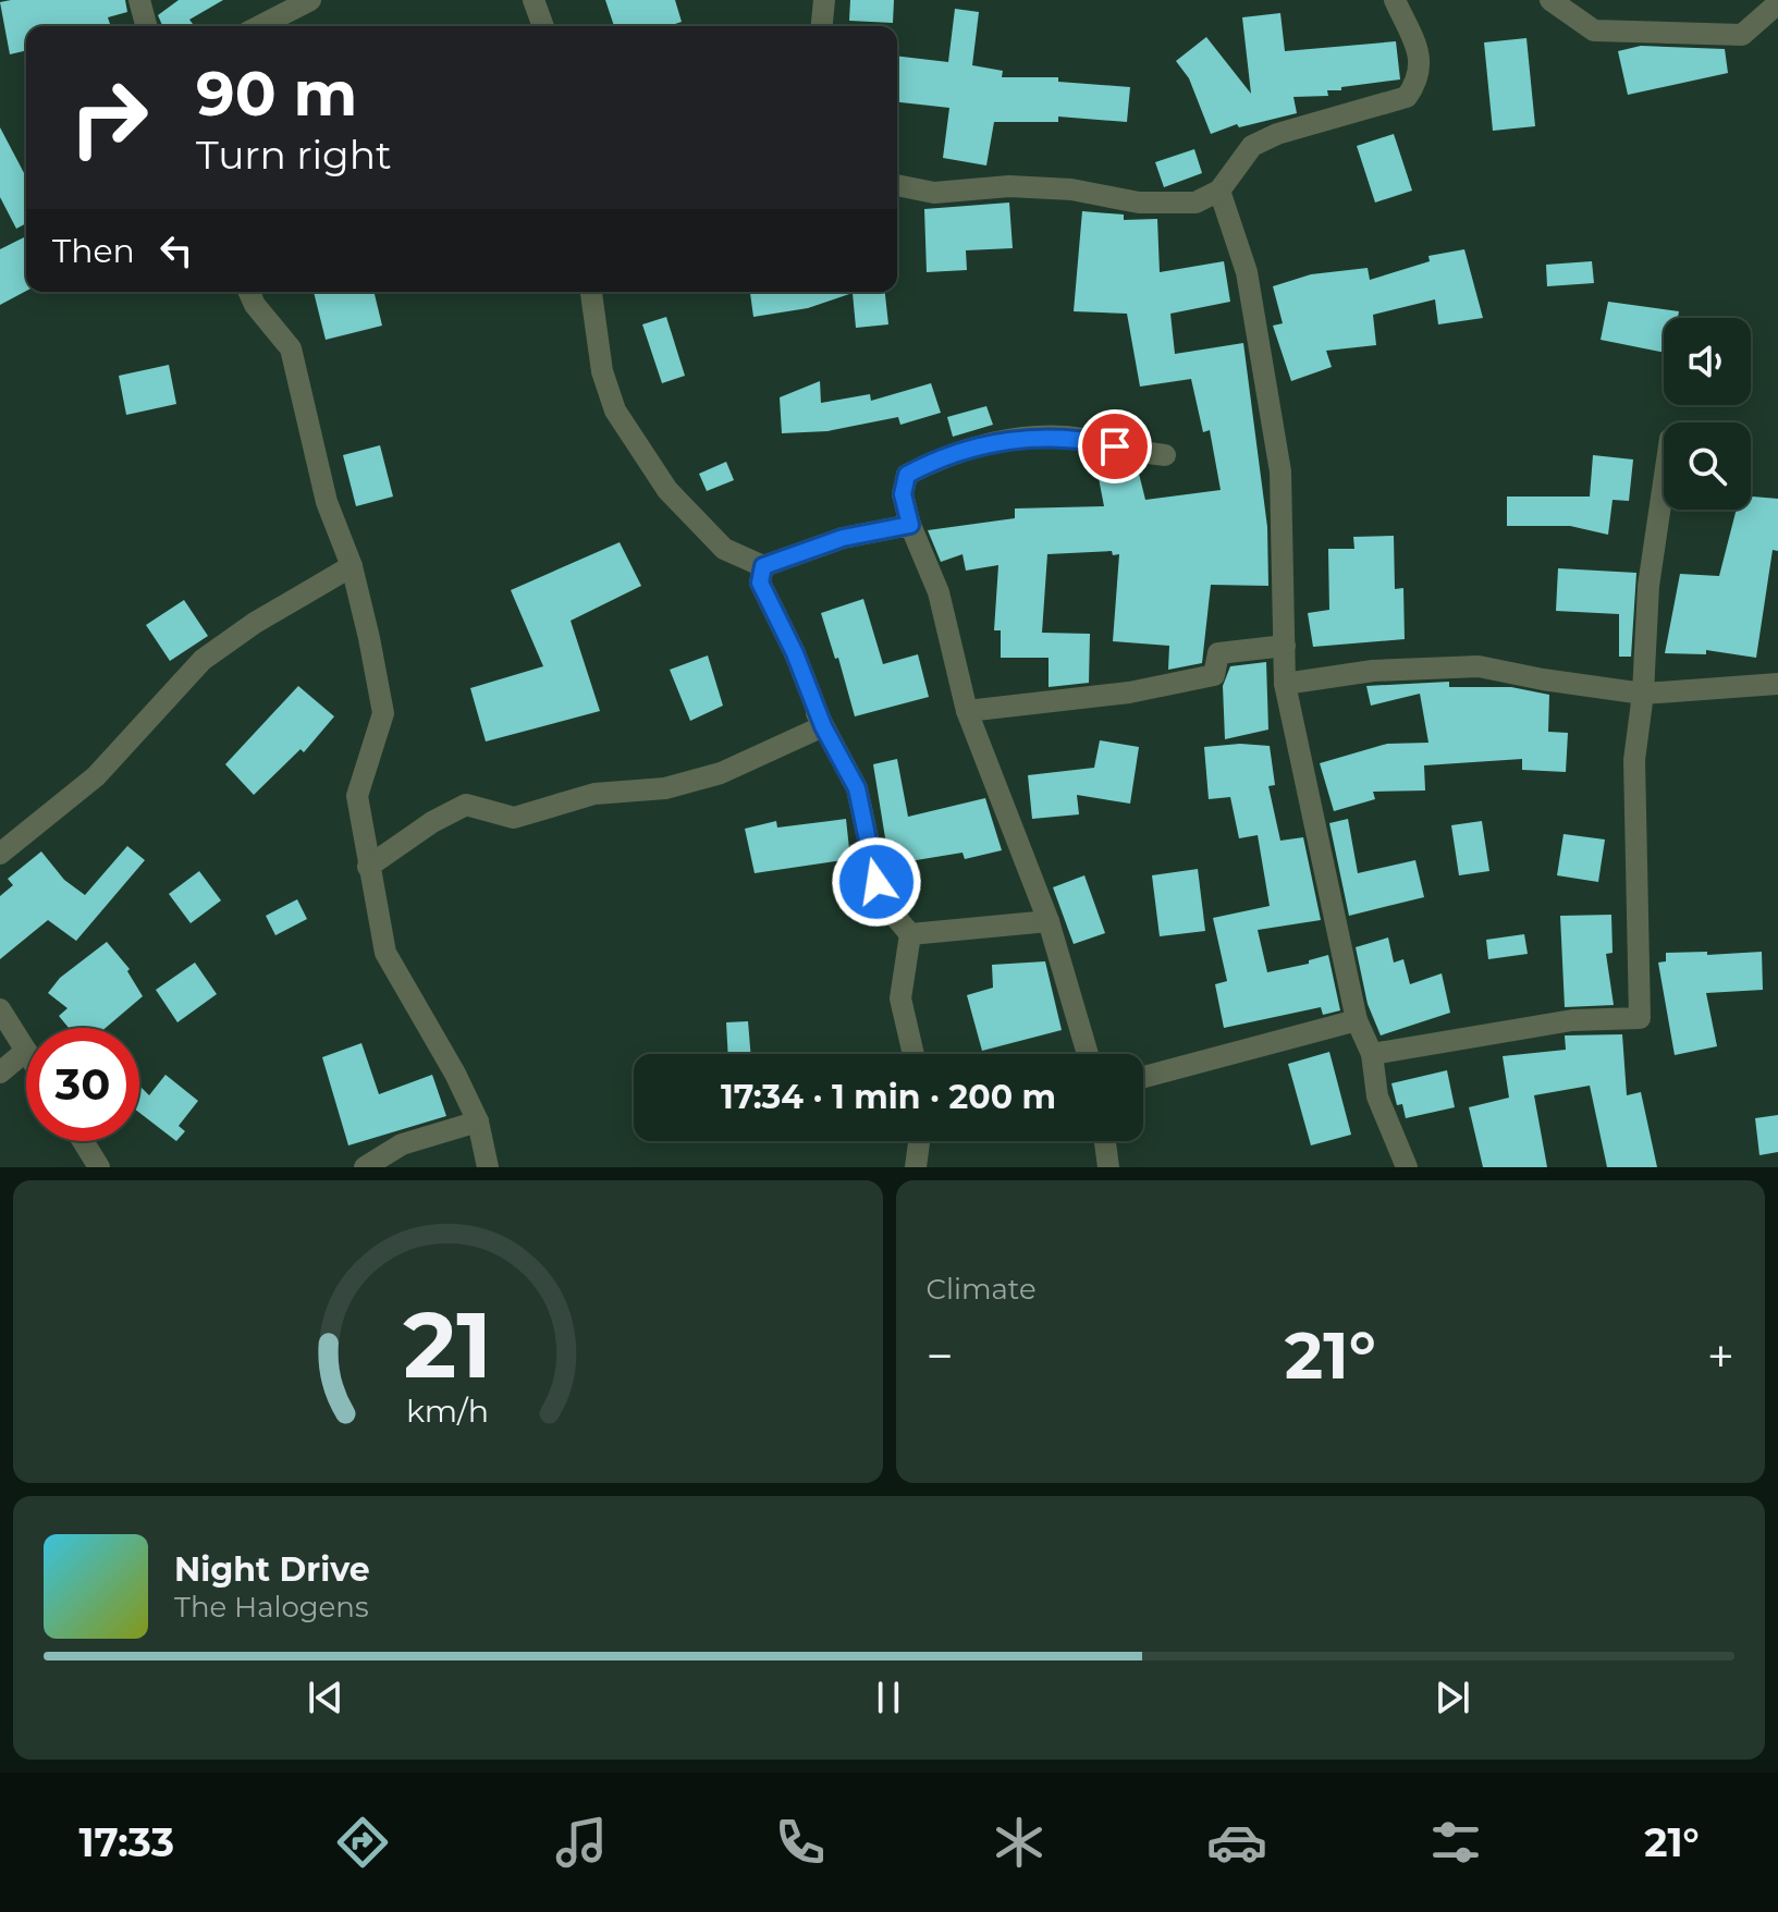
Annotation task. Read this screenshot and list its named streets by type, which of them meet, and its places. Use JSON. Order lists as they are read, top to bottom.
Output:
{
  "page": {
    "turn": ["90 m", "Turn right"],
    "then": "Then",
    "limit": "30",
    "trip": "17:34 · 1 min · 200 m",
    "tile": "Climate",
    "heat": ["−", "21°", "+"],
    "song": ["Night Drive", "The Halogens"],
    "tabs": ["17:33", "21°"],
    "gauge": ["21", "km/h"]
  }
}
